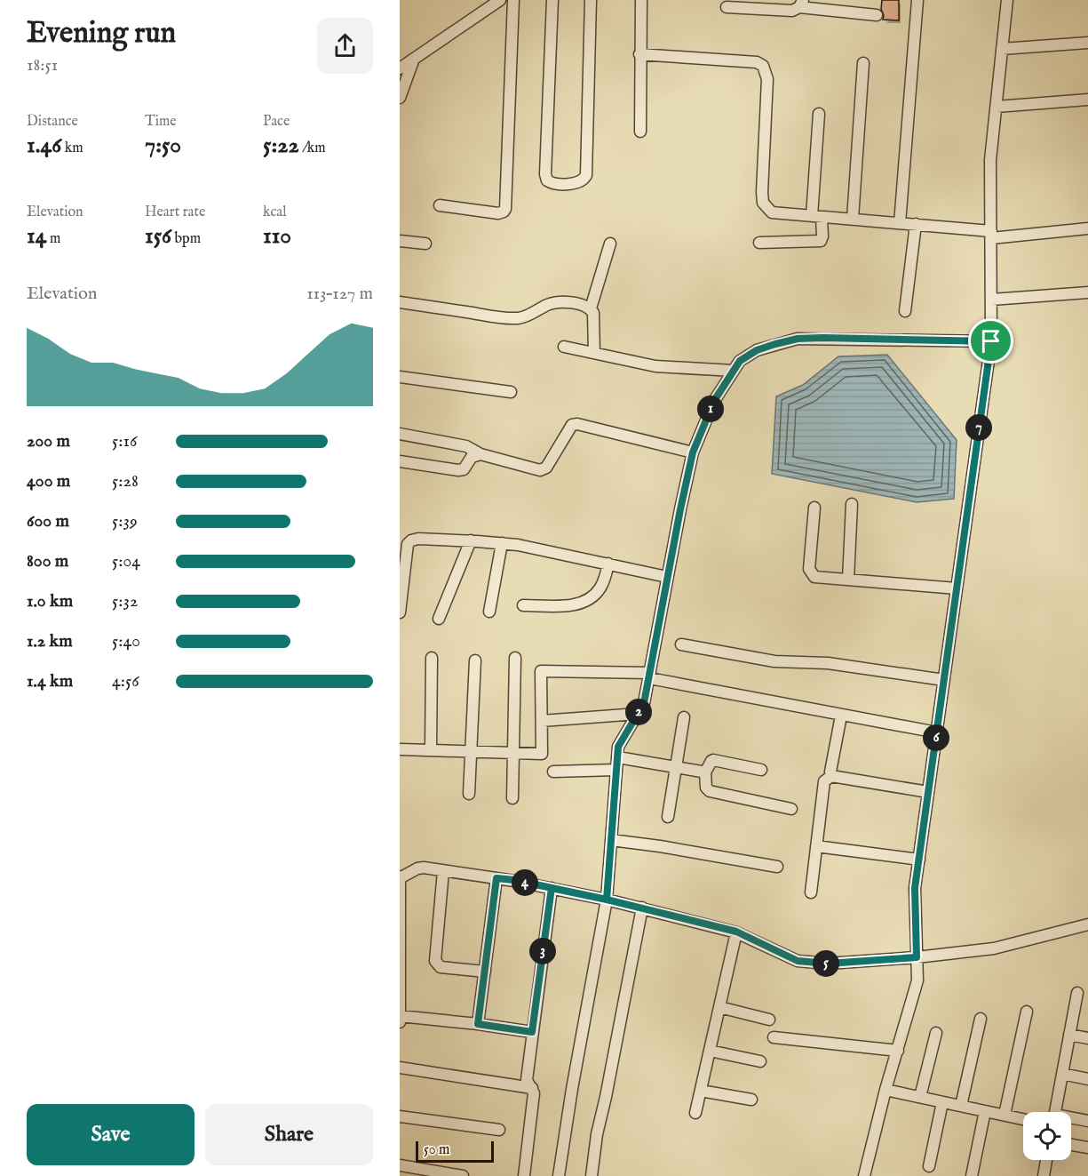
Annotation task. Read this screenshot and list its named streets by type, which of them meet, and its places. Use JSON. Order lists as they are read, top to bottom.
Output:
{
  "scale_bar": "50 m",
  "page": {
    "heading": ["Evening run", "18:51"],
    "stats": [
      ["Distance", "1.46 km"],
      ["Time", "7:50"],
      ["Pace", "5:22 /km"],
      ["Elevation", "14 m"],
      ["Heart rate", "156 bpm"],
      ["kcal", "110"]
    ],
    "chart": ["Elevation", "113–127 m"],
    "pins": [
      "1",
      "7",
      "2",
      "6",
      "4",
      "3",
      "5"
    ],
    "list": [
      {
        "name": "200 m",
        "note": "5:16"
      },
      {
        "name": "400 m",
        "note": "5:28"
      },
      {
        "name": "600 m",
        "note": "5:39"
      },
      {
        "name": "800 m",
        "note": "5:04"
      },
      {
        "name": "1.0 km",
        "note": "5:32"
      },
      {
        "name": "1.2 km",
        "note": "5:40"
      },
      {
        "name": "1.4 km",
        "note": "4:56"
      }
    ],
    "buttons": ["Save", "Share"],
    "scale": "50 m"
  }
}
